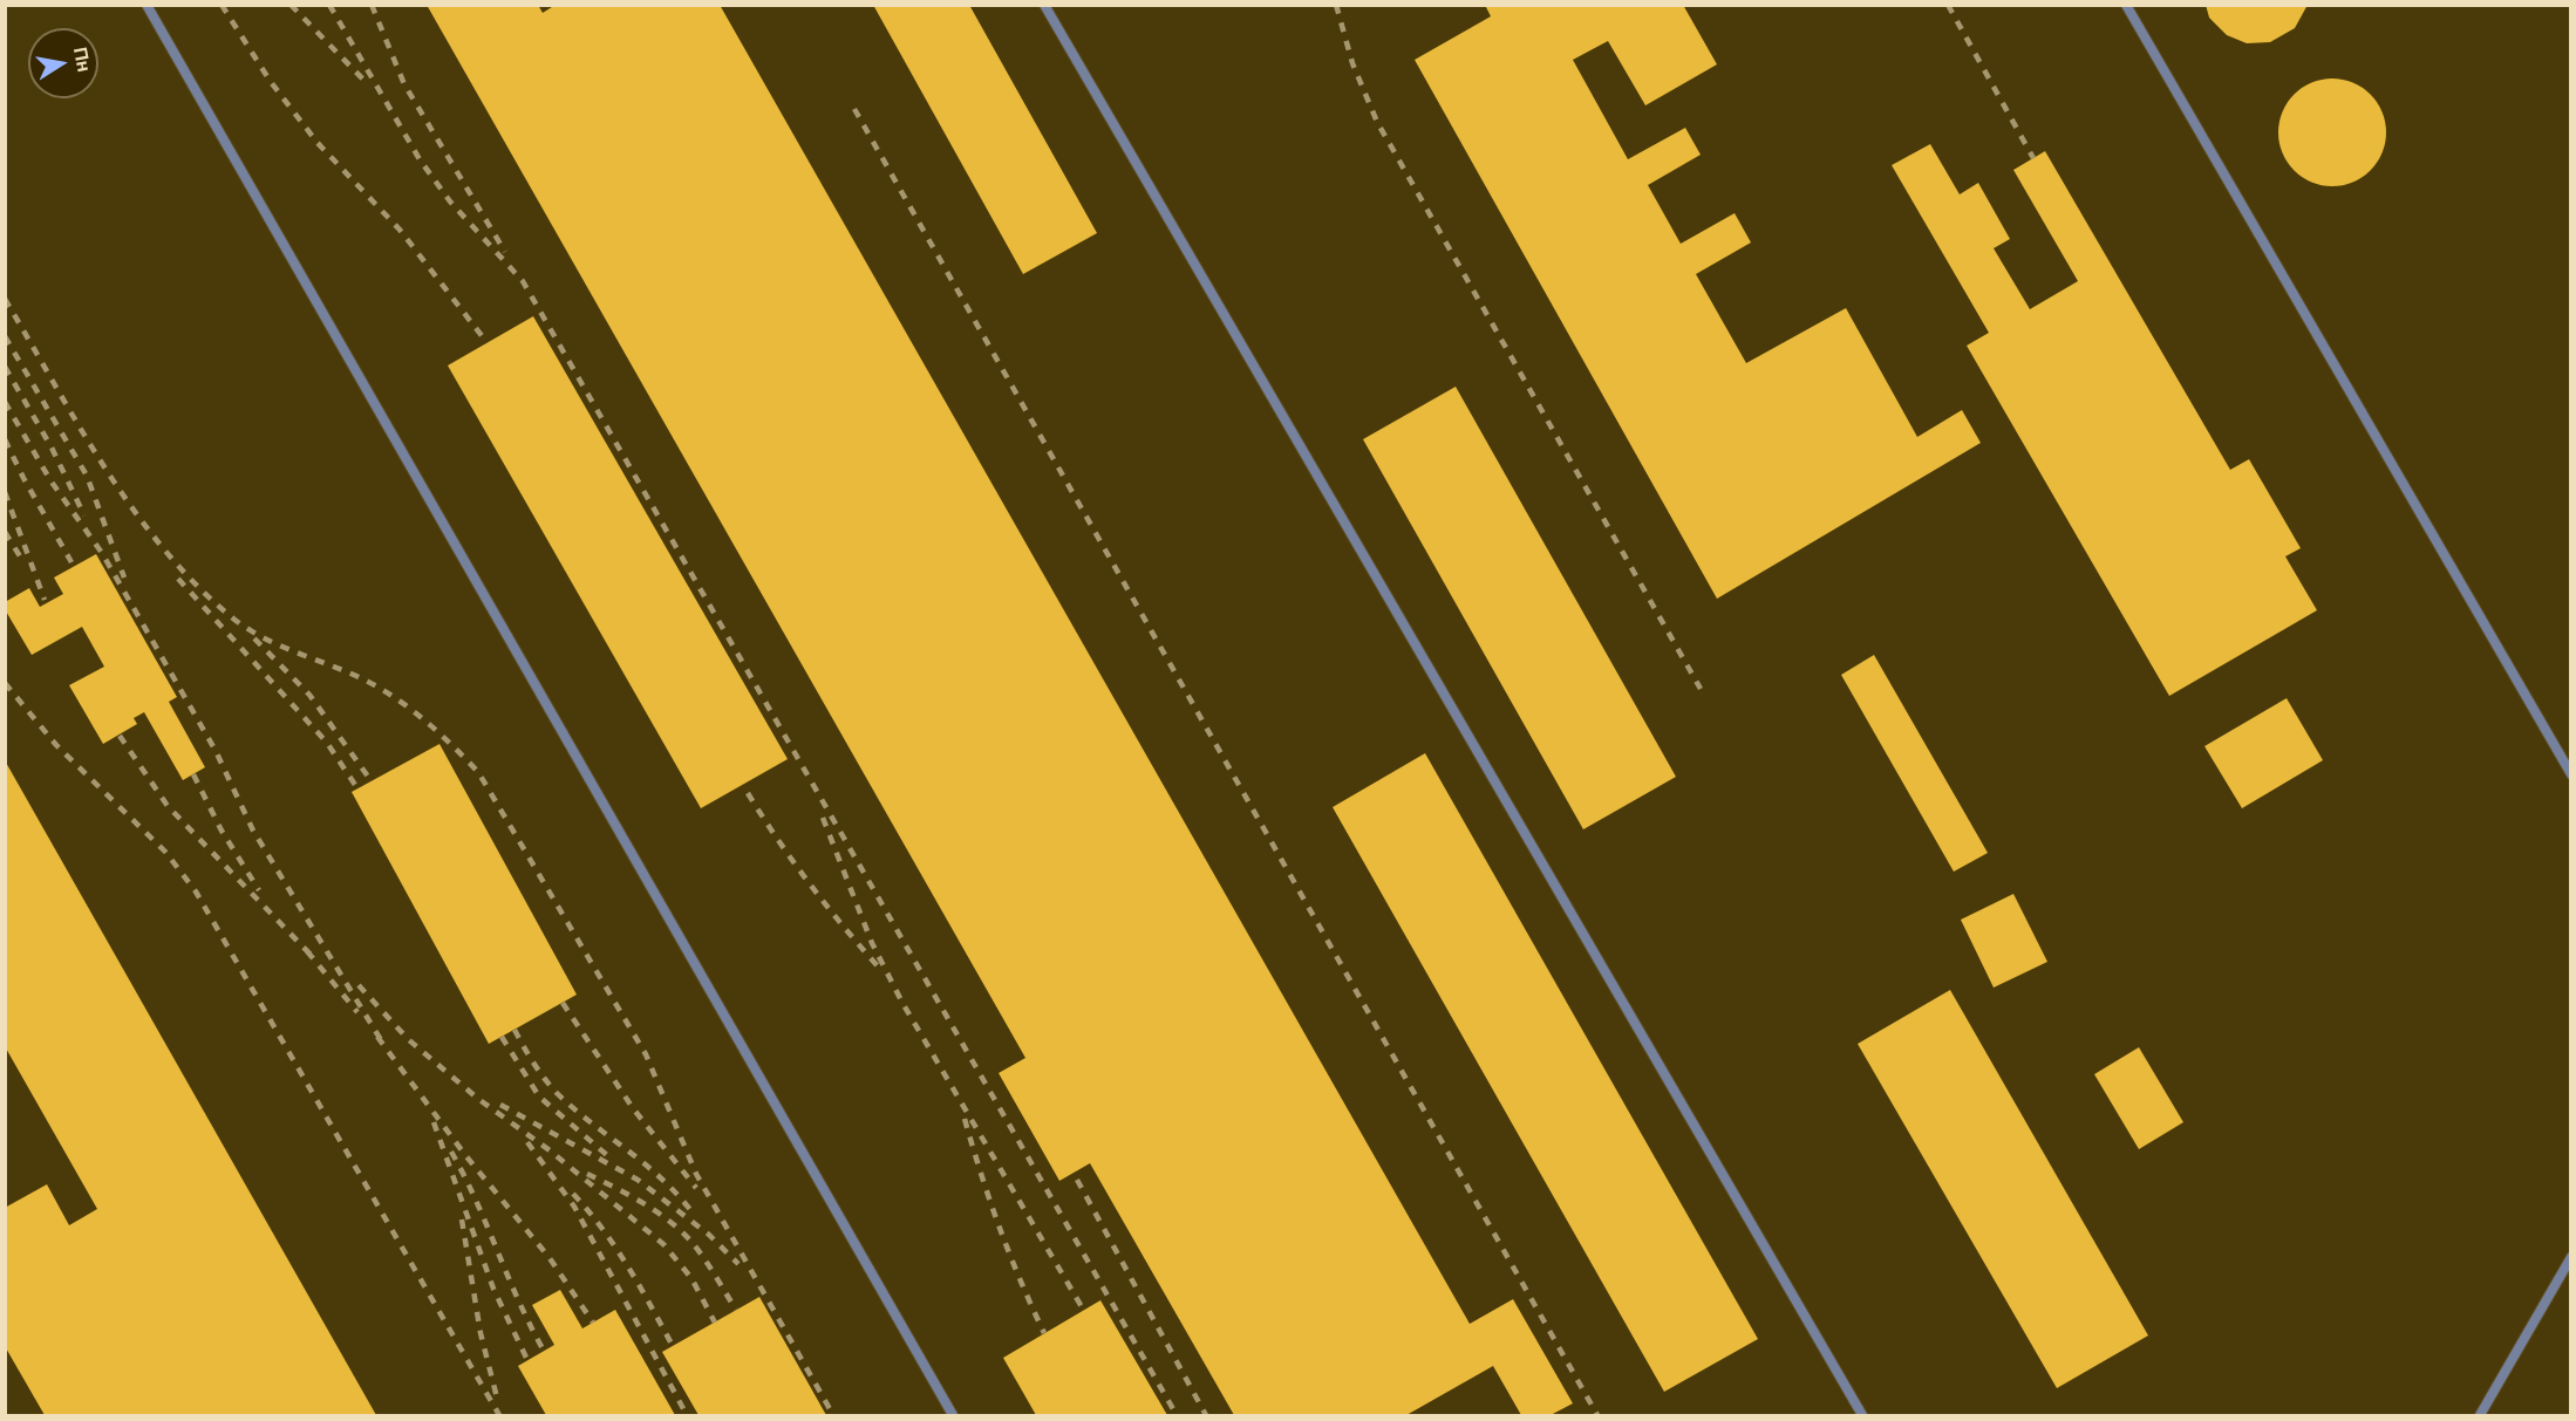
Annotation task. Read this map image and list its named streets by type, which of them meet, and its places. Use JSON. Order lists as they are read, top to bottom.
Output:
{
  "north": "right"
}
